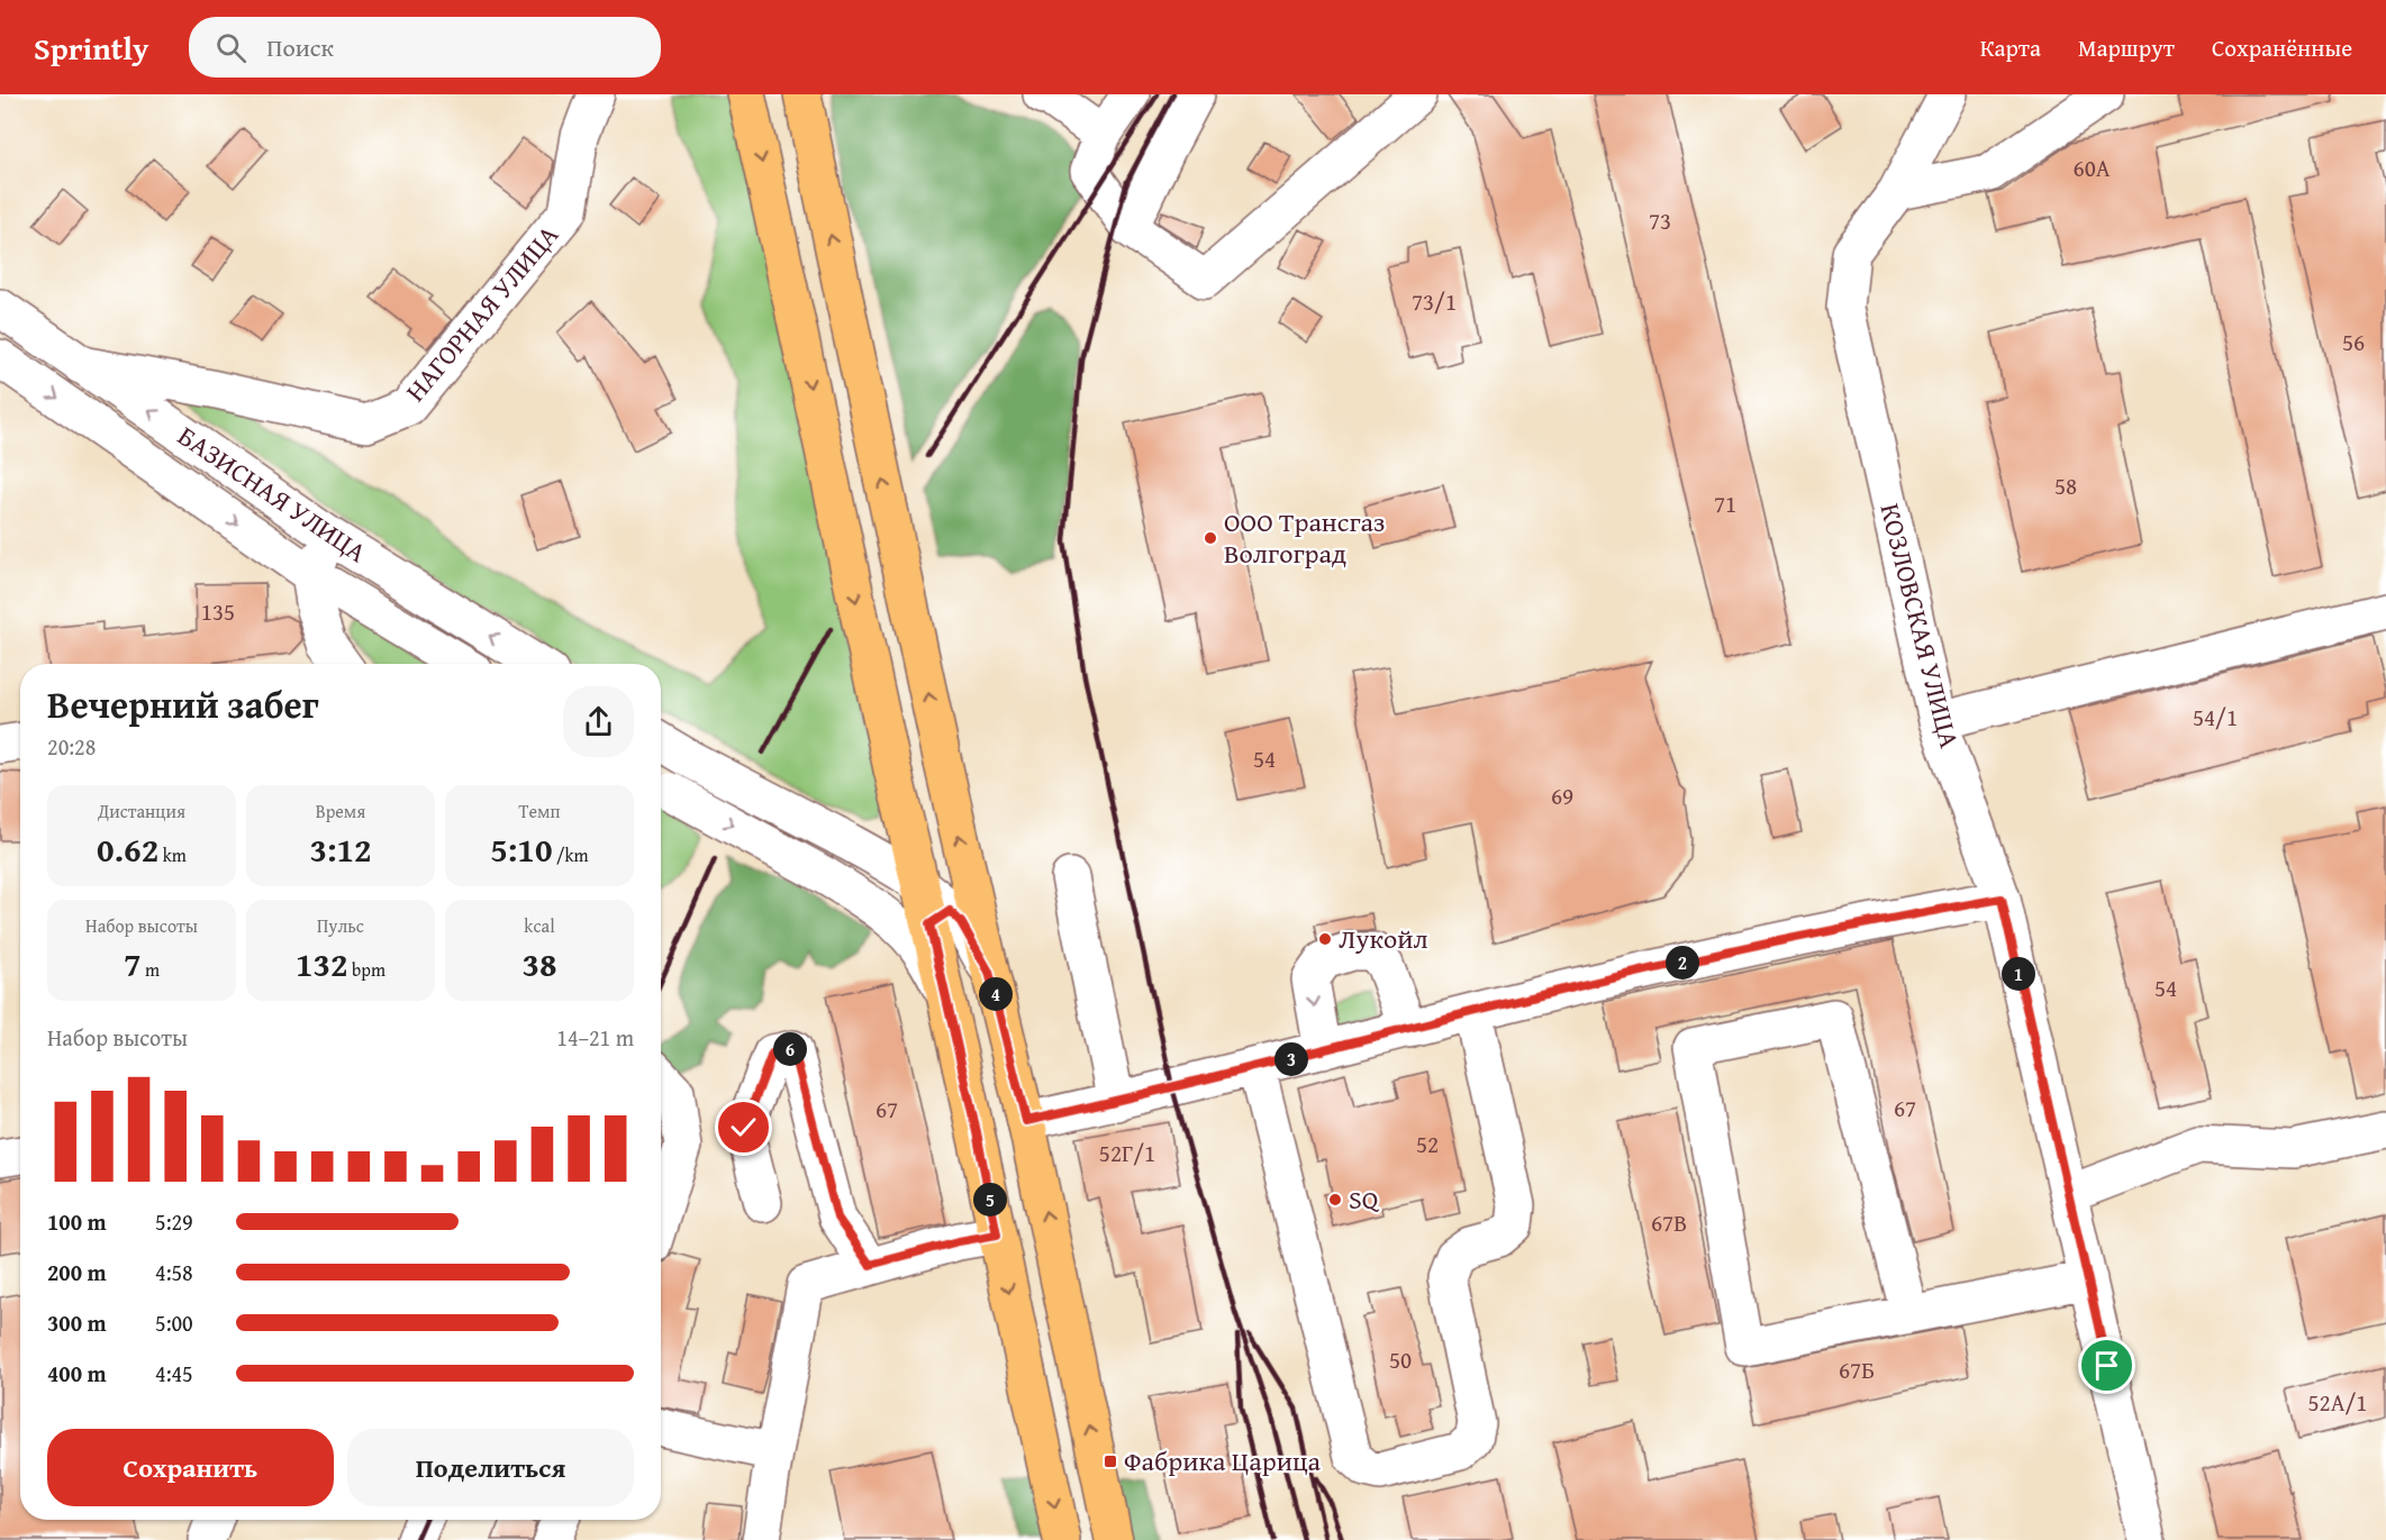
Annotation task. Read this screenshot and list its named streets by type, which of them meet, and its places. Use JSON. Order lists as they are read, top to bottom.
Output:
{
  "streets": {
    "street": ["НАГОРНАЯ УЛИЦА", "БАЗИСНАЯ УЛИЦА", "КОЗЛОВСКАЯ УЛИЦА"]
  },
  "crossings": [
    ["НАГОРНАЯ УЛИЦА", "БАЗИСНАЯ УЛИЦА"]
  ],
  "places": {
    "other": ["ООО Трансгаз Волгоград", "Лукойл", "SQ"],
    "transit": ["Фабрика Царица"]
  },
  "house_numbers": [
    "60А",
    "73",
    "73/1",
    "56",
    "58",
    "71",
    "135",
    "54/1",
    "54",
    "69",
    "54",
    "67",
    "67",
    "52",
    "52Г/1",
    "67В",
    "50",
    "67Б",
    "52А/1"
  ],
  "page": {
    "header": "Sprintly",
    "search": "Поиск",
    "nav": ["Карта", "Маршрут", "Сохранённые"],
    "heading": ["Вечерний забег", "20:28"],
    "stats": [
      ["Дистанция", "0.62 km"],
      ["Время", "3:12"],
      ["Темп", "5:10 /km"],
      ["Набор высоты", "7 m"],
      ["Пульс", "132 bpm"],
      ["kcal", "38"]
    ],
    "pins": [
      "2",
      "1",
      "4",
      "6",
      "3",
      "5"
    ],
    "chart": ["Набор высоты", "14–21 m"],
    "list": [
      {
        "name": "100 m",
        "note": "5:29"
      },
      {
        "name": "200 m",
        "note": "4:58"
      },
      {
        "name": "300 m",
        "note": "5:00"
      },
      {
        "name": "400 m",
        "note": "4:45"
      }
    ],
    "buttons": ["Сохранить", "Поделиться"]
  }
}
